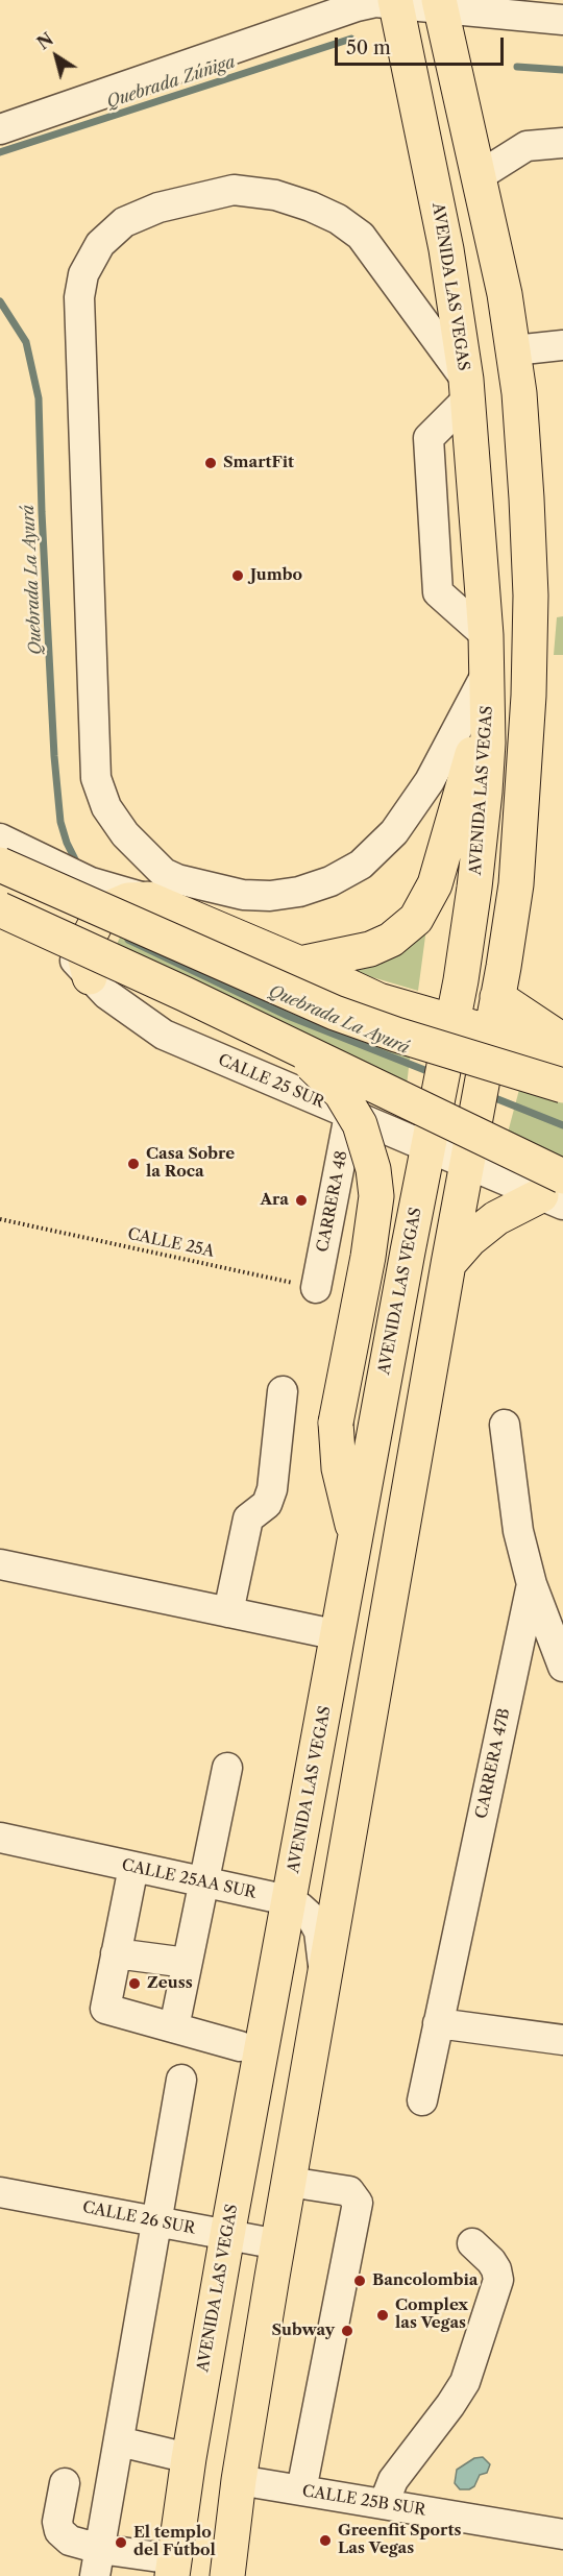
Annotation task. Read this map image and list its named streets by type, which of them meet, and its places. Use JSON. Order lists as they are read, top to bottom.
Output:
{
  "streets": {
    "main road": ["AVENIDA LAS VEGAS"],
    "street": [
      "CALLE 25 SUR",
      "CARRERA 48",
      "CARRERA 47B",
      "CALLE 25AA SUR",
      "CALLE 26 SUR",
      "CALLE 25B SUR"
    ],
    "path": ["CALLE 25A"]
  },
  "crossings": [
    ["AVENIDA LAS VEGAS", "CALLE 25 SUR"],
    ["AVENIDA LAS VEGAS", "CALLE 25AA SUR"],
    ["AVENIDA LAS VEGAS", "CALLE 26 SUR"],
    ["CALLE 25 SUR", "CARRERA 48"],
    ["CARRERA 48", "CALLE 25A"]
  ],
  "water": ["Quebrada Zúñiga", "Quebrada La Ayurá"],
  "places": [
    "SmartFit",
    "Jumbo",
    "Casa Sobre la Roca",
    "Ara",
    "Zeuss",
    "Bancolombia",
    "Complex las Vegas",
    "Subway",
    "Greenfit Sports Las Vegas",
    "El templo del Fútbol"
  ],
  "scale_bar": "50 m",
  "north": "top left"
}
